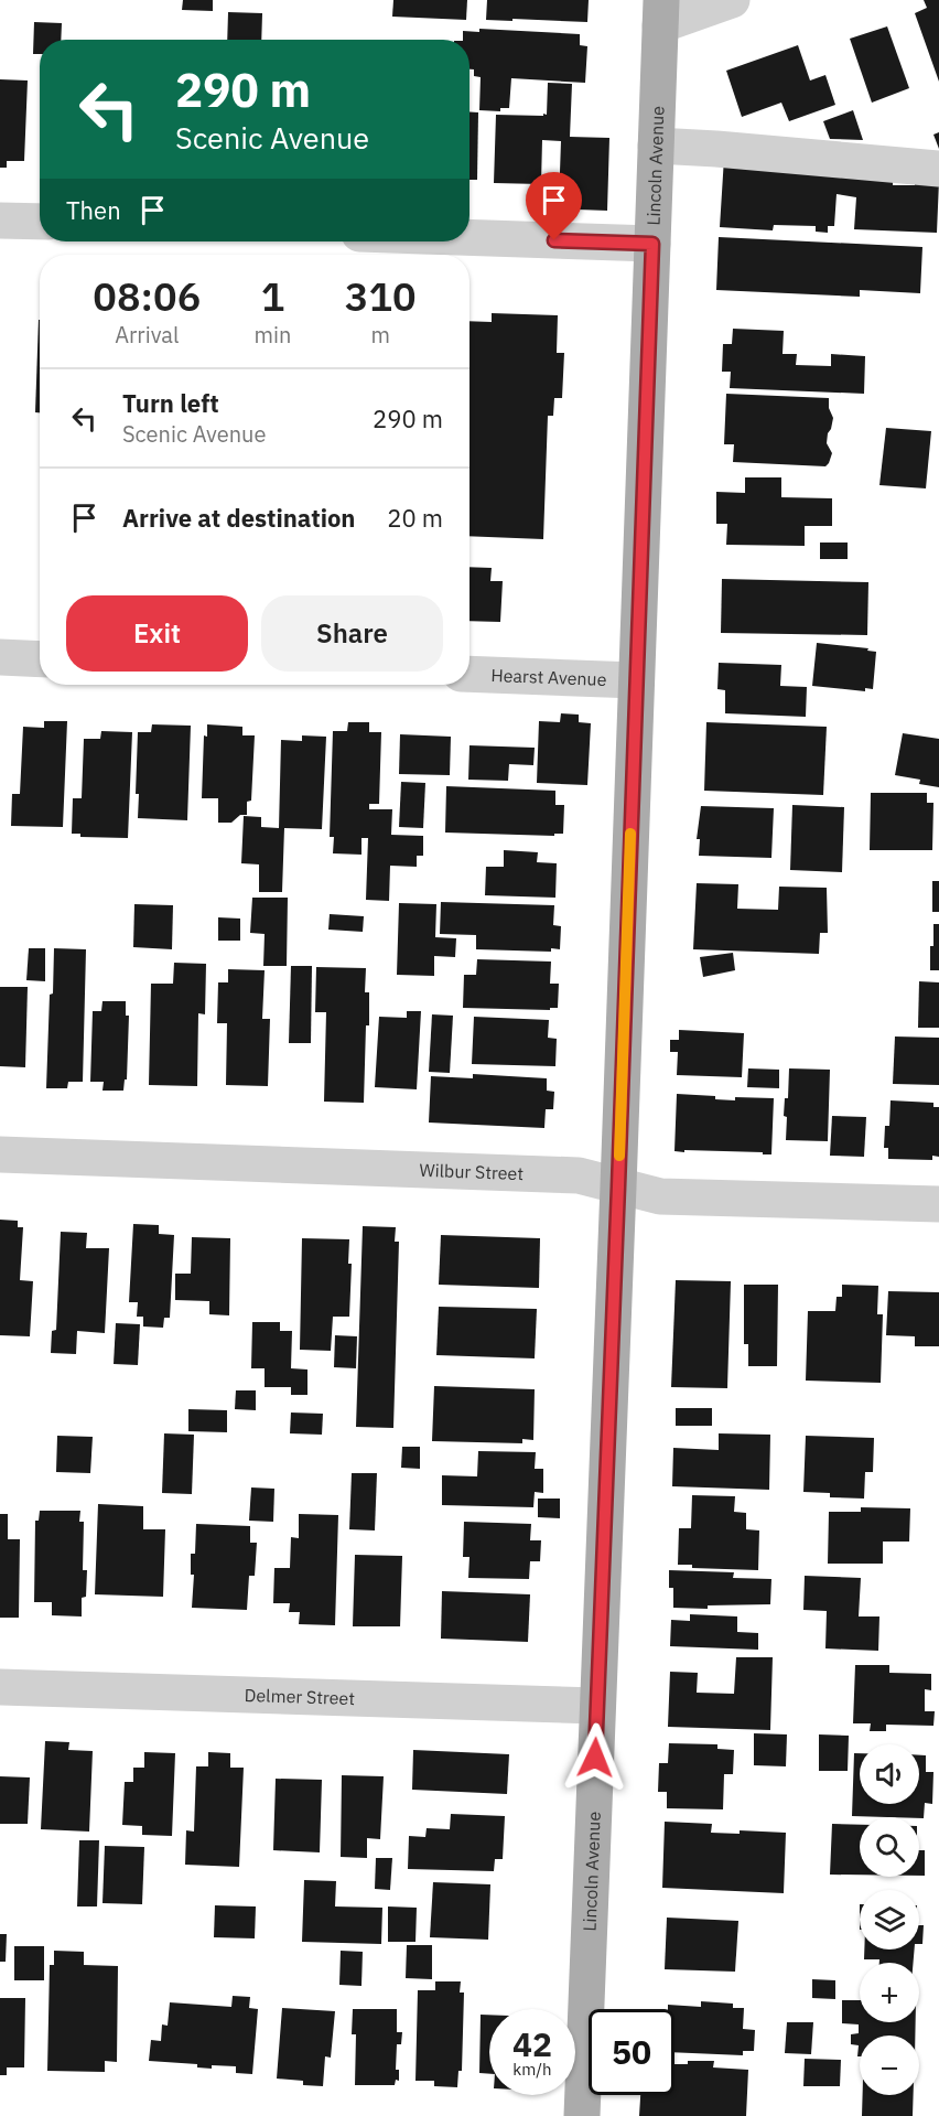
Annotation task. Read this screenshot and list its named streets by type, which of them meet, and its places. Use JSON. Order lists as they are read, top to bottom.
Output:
{
  "streets": {
    "main road": ["Lincoln Avenue"],
    "street": ["Hearst Avenue", "Wilbur Street", "Delmer Street"]
  },
  "crossings": [
    ["Lincoln Avenue", "Hearst Avenue"],
    ["Lincoln Avenue", "Wilbur Street"],
    ["Lincoln Avenue", "Delmer Street"]
  ],
  "page": {
    "turn": ["290 m", "Scenic Avenue"],
    "then": "Then",
    "eta": [
      "08:06",
      "Arrival",
      "1",
      "min",
      "310",
      "m"
    ],
    "list": [
      {
        "name": "Turn left",
        "note": "Scenic Avenue",
        "value": "290 m"
      },
      {
        "name": "Arrive at destination",
        "value": "20 m"
      }
    ],
    "buttons": ["Exit", "Share"],
    "map_buttons": ["+", "−"],
    "speed": "42 km/h",
    "limit": "50"
  }
}
